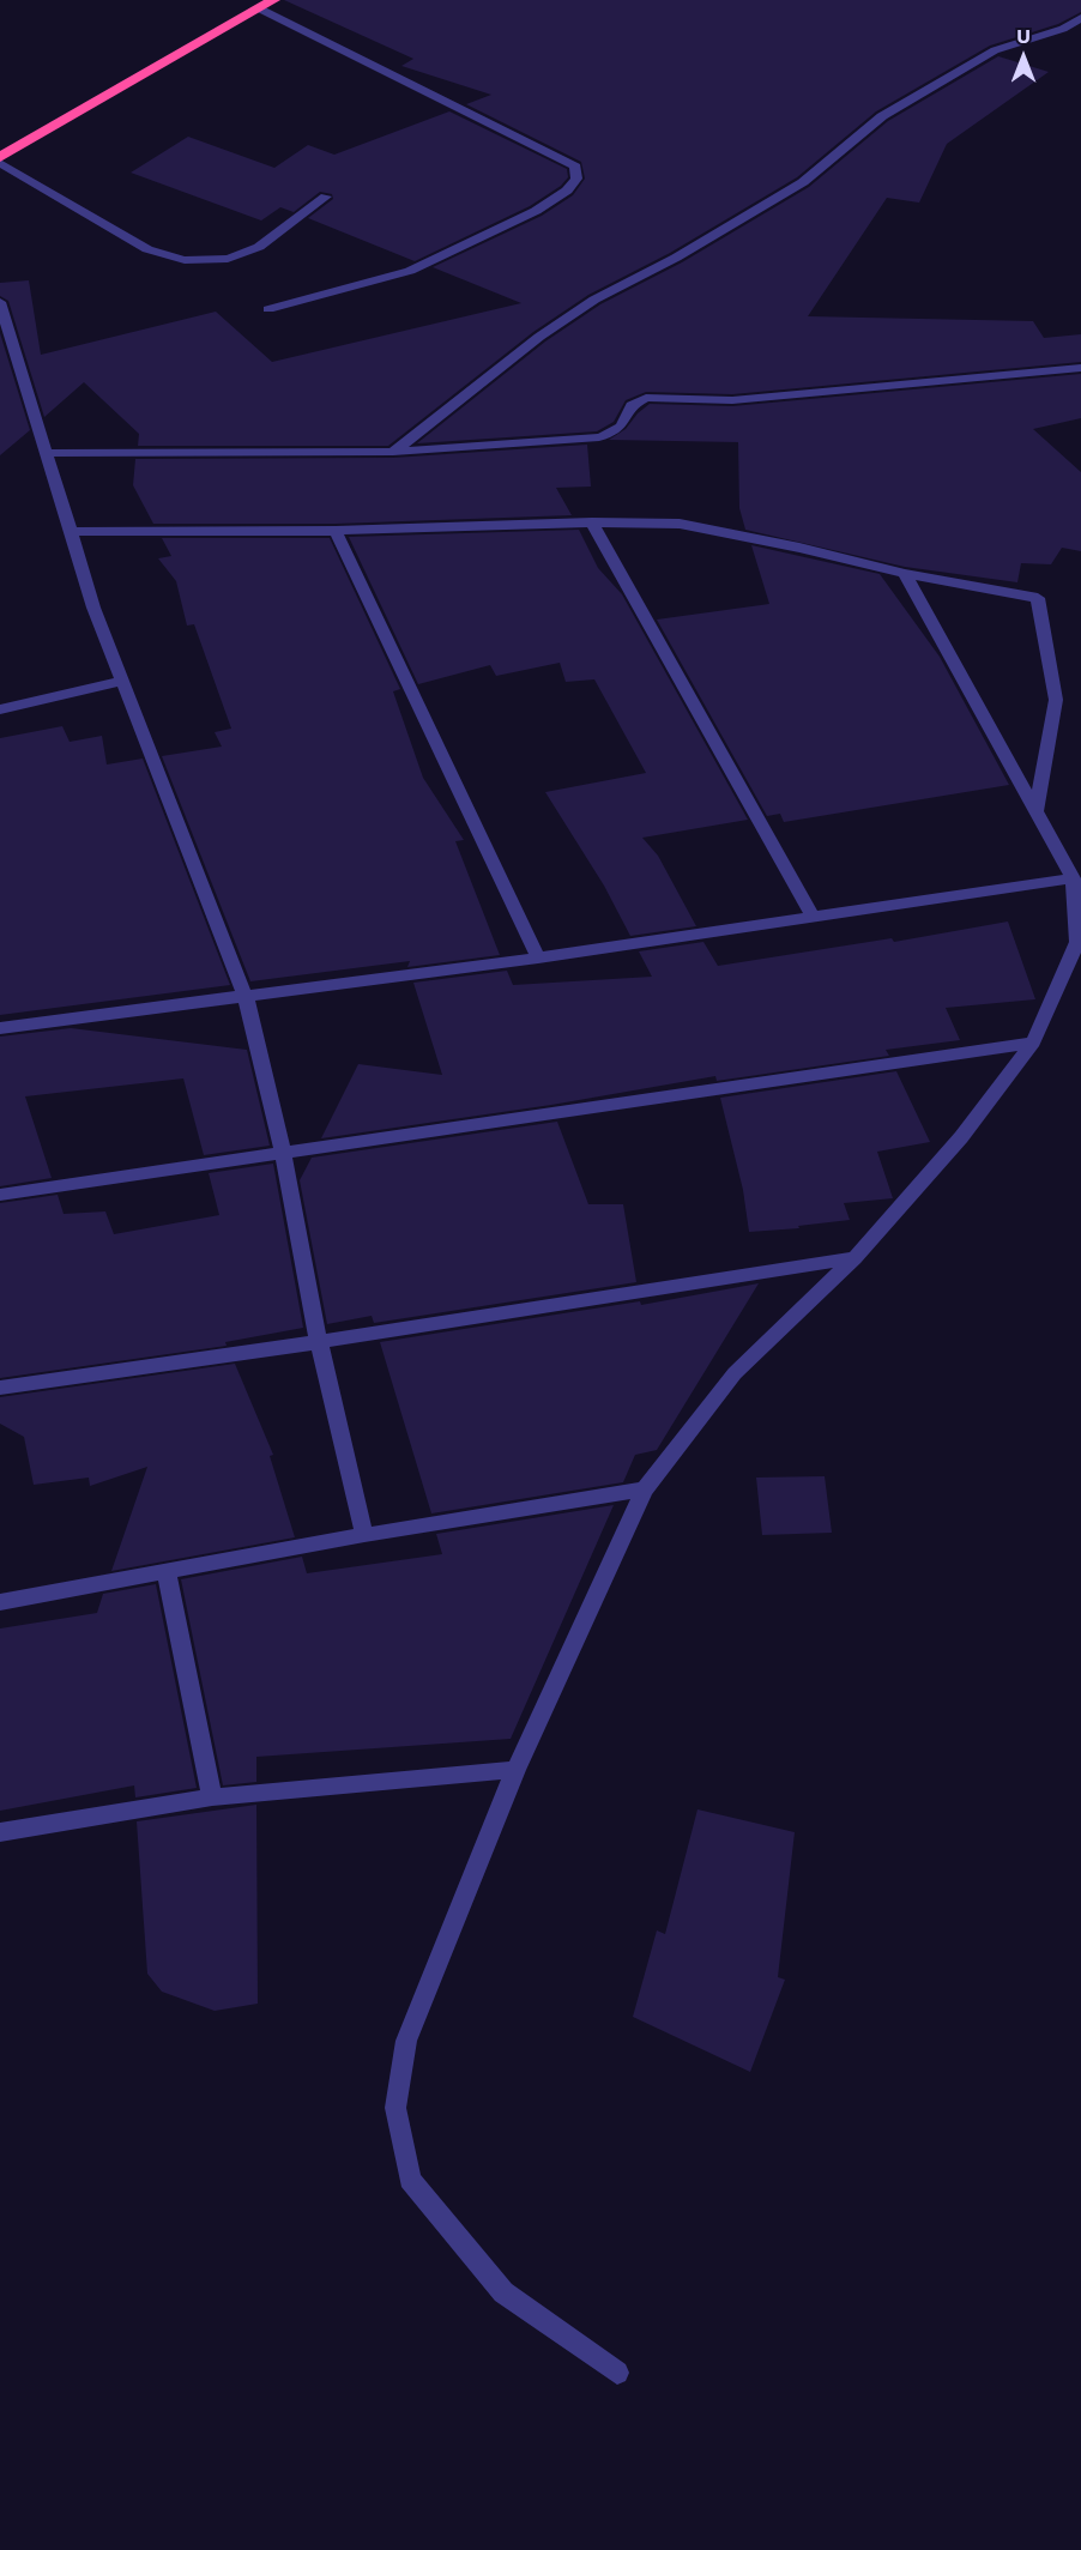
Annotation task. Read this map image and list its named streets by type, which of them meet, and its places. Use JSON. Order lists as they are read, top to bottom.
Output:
{
  "north": "top"
}
